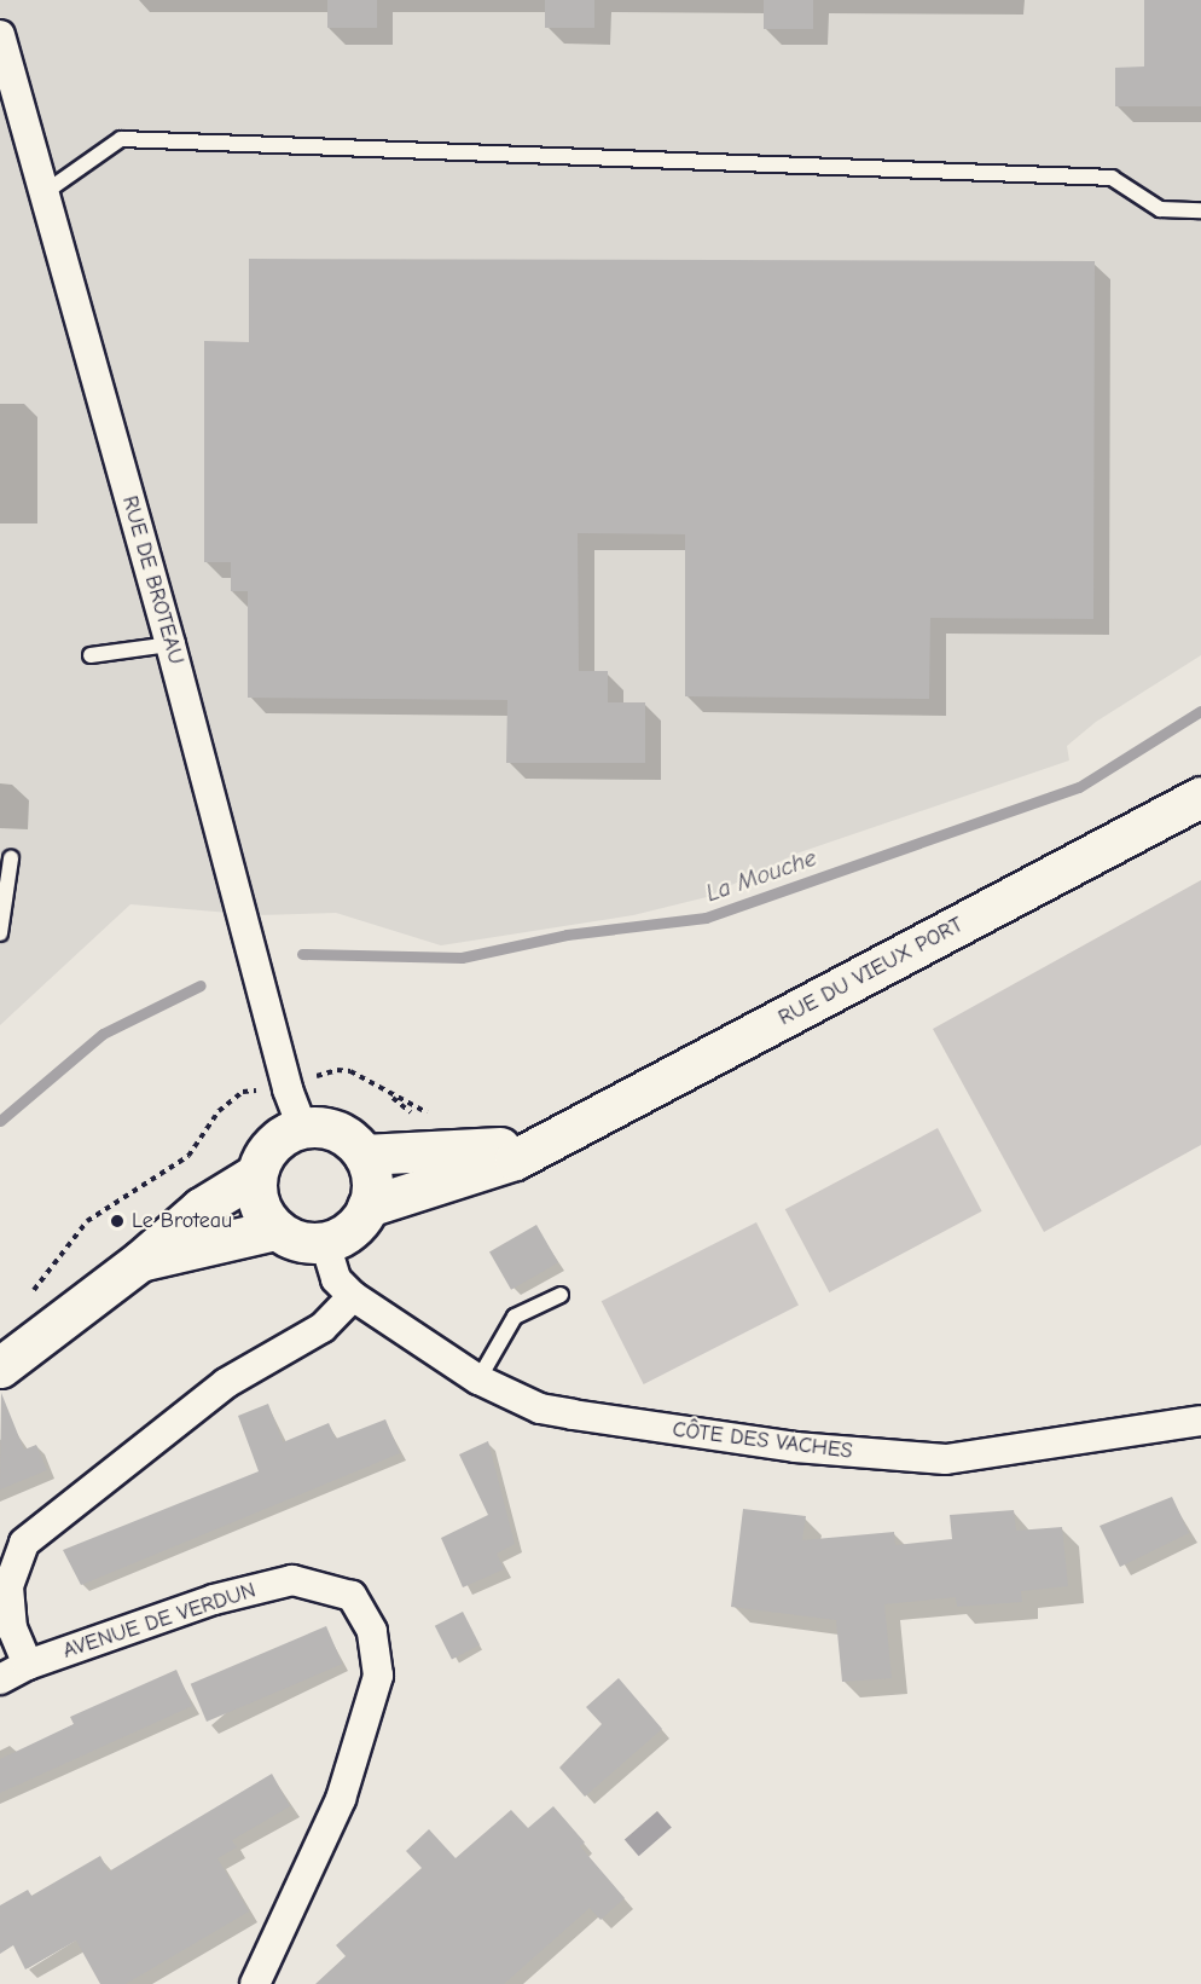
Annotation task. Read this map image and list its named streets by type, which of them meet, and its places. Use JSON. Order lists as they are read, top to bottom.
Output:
{
  "streets": {
    "main road": ["RUE DU VIEUX PORT"],
    "street": ["RUE DE BROTEAU", "CÔTE DES VACHES", "AVENUE DE VERDUN"]
  },
  "crossings": [
    ["RUE DE BROTEAU", "RUE DU VIEUX PORT"]
  ],
  "water": ["La Mouche"],
  "places": ["Le Broteau"]
}
